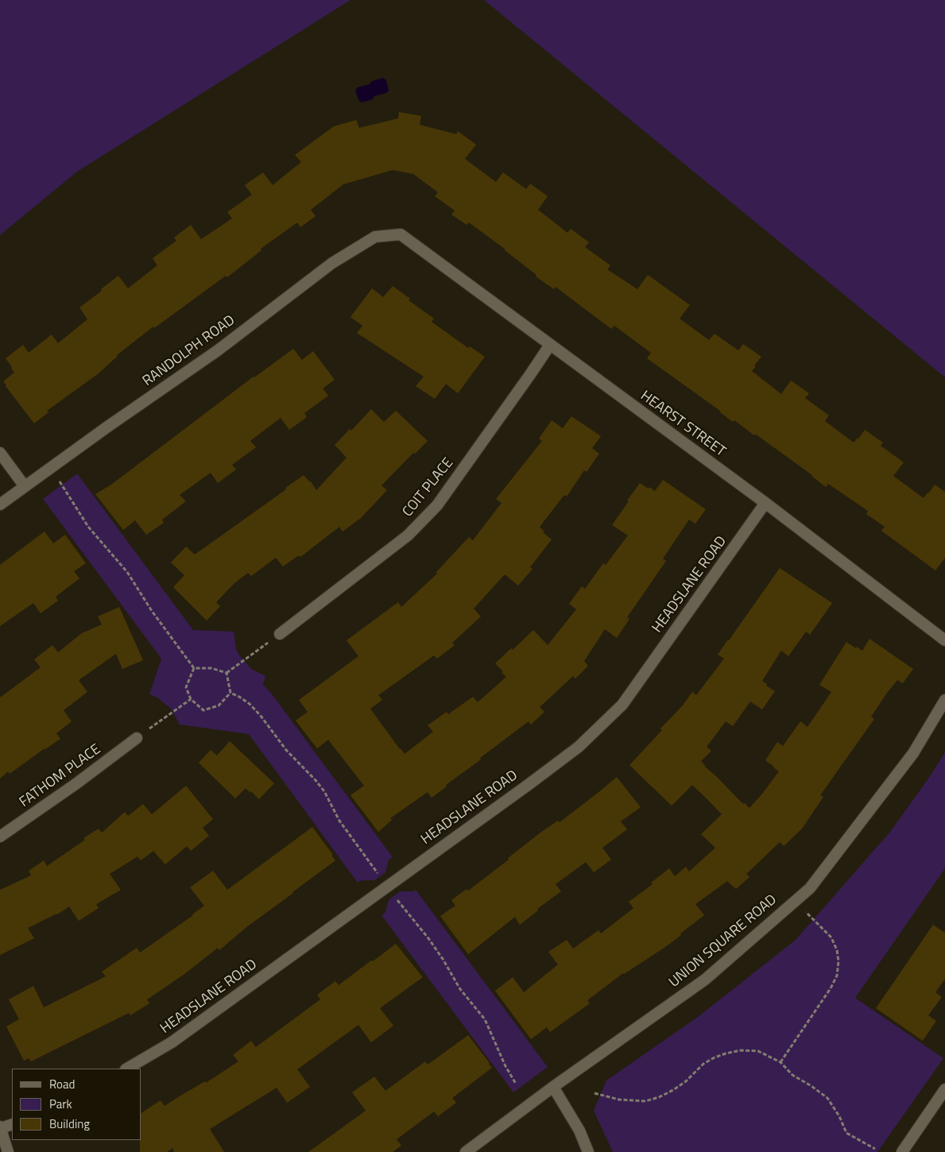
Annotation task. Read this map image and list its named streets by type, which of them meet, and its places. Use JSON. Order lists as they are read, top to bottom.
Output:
{
  "streets": {
    "street": [
      "RANDOLPH ROAD",
      "HEARST STREET",
      "COIT PLACE",
      "HEADSLANE ROAD",
      "FATHOM PLACE",
      "UNION SQUARE ROAD"
    ]
  },
  "crossings": [
    ["RANDOLPH ROAD", "HEARST STREET"],
    ["HEARST STREET", "COIT PLACE"],
    ["HEARST STREET", "HEADSLANE ROAD"]
  ],
  "legend": ["Road", "Park", "Building"]
}
